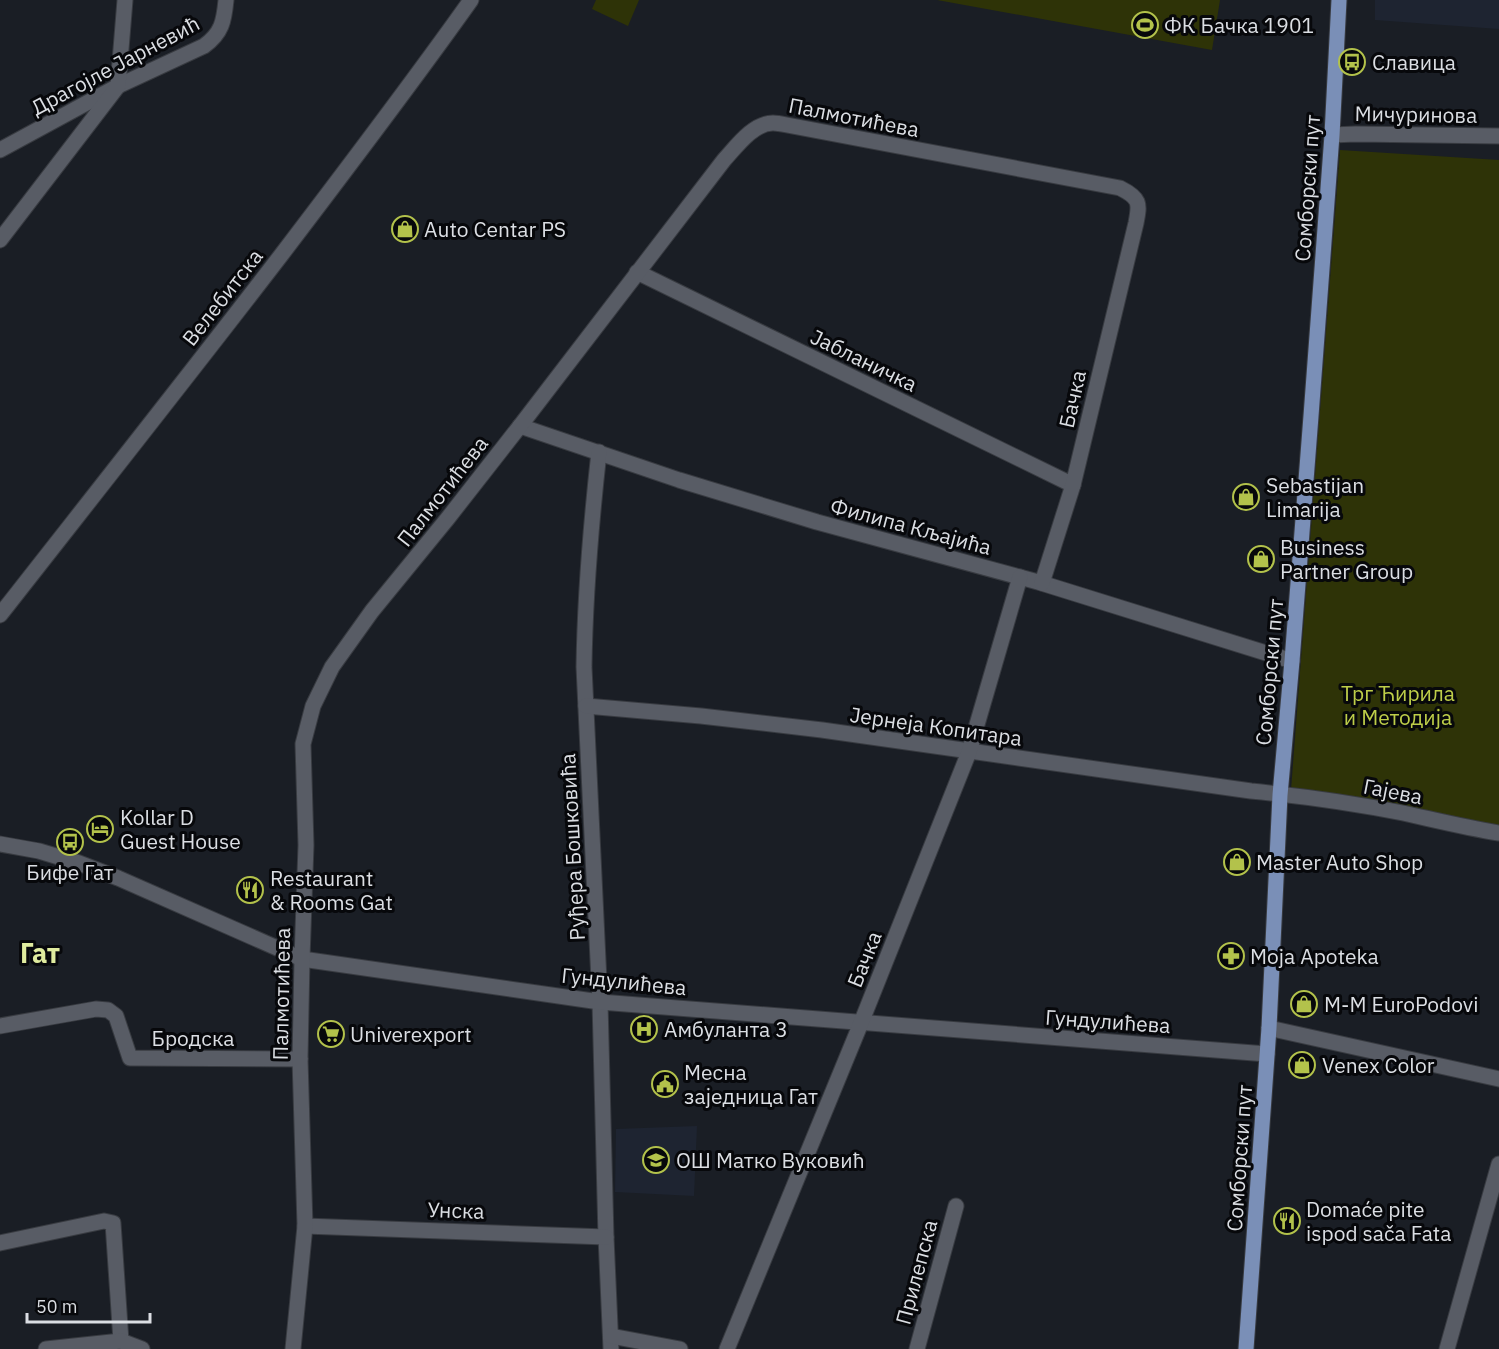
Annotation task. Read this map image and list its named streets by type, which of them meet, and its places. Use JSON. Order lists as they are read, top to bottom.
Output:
{
  "streets": {
    "main road": ["Сомборски пут"],
    "street": [
      "Драгојле Јарневић",
      "Мичуринова",
      "Палмотићева",
      "Велебитска",
      "Јабланичка",
      "Бачка",
      "Филипа Кљајића",
      "Јернеја Копитара",
      "Гајева",
      "Руђера Бошковића",
      "Гундулићева",
      "Бродска",
      "Унска",
      "Прилепска"
    ]
  },
  "crossings": [
    ["Мичуринова", "Сомборски пут"],
    ["Палмотићева", "Јабланичка"],
    ["Палмотићева", "Бачка"],
    ["Палмотићева", "Филипа Кљајића"],
    ["Палмотићева", "Гундулићева"],
    ["Палмотићева", "Бродска"],
    ["Палмотићева", "Унска"],
    ["Сомборски пут", "Филипа Кљајића"],
    ["Сомборски пут", "Јернеја Копитара"],
    ["Сомборски пут", "Гајева"],
    ["Сомборски пут", "Гундулићева"],
    ["Јабланичка", "Бачка"],
    ["Бачка", "Филипа Кљајића"],
    ["Бачка", "Јернеја Копитара"],
    ["Бачка", "Гундулићева"],
    ["Филипа Кљајића", "Руђера Бошковића"],
    ["Јернеја Копитара", "Гајева"],
    ["Јернеја Копитара", "Руђера Бошковића"],
    ["Руђера Бошковића", "Гундулићева"],
    ["Руђера Бошковића", "Унска"]
  ],
  "districts": ["Гат"],
  "parks": ["Трг Ћирила и Методија"],
  "places": {
    "sports": ["ФК Бачка 1901"],
    "bus stop": ["Славица", "Бифе Гат"],
    "shop": [
      "Auto Centar PS",
      "Sebastijan Limarija",
      "Business Partner Group",
      "Master Auto Shop",
      "M-M EuroPodovi",
      "Venex Color"
    ],
    "hotel": ["Kollar D Guest House"],
    "restaurant": ["Restaurant & Rooms Gat", "Domaće pite ispod sača Fata"],
    "pharmacy": ["Moja Apoteka"],
    "hospital": ["Амбуланта 3"],
    "supermarket": ["Univerexport"],
    "public building": ["Месна заједница Гат"],
    "school or university": ["ОШ Матко Вуковић"]
  },
  "scale_bar": "50 m"
}
